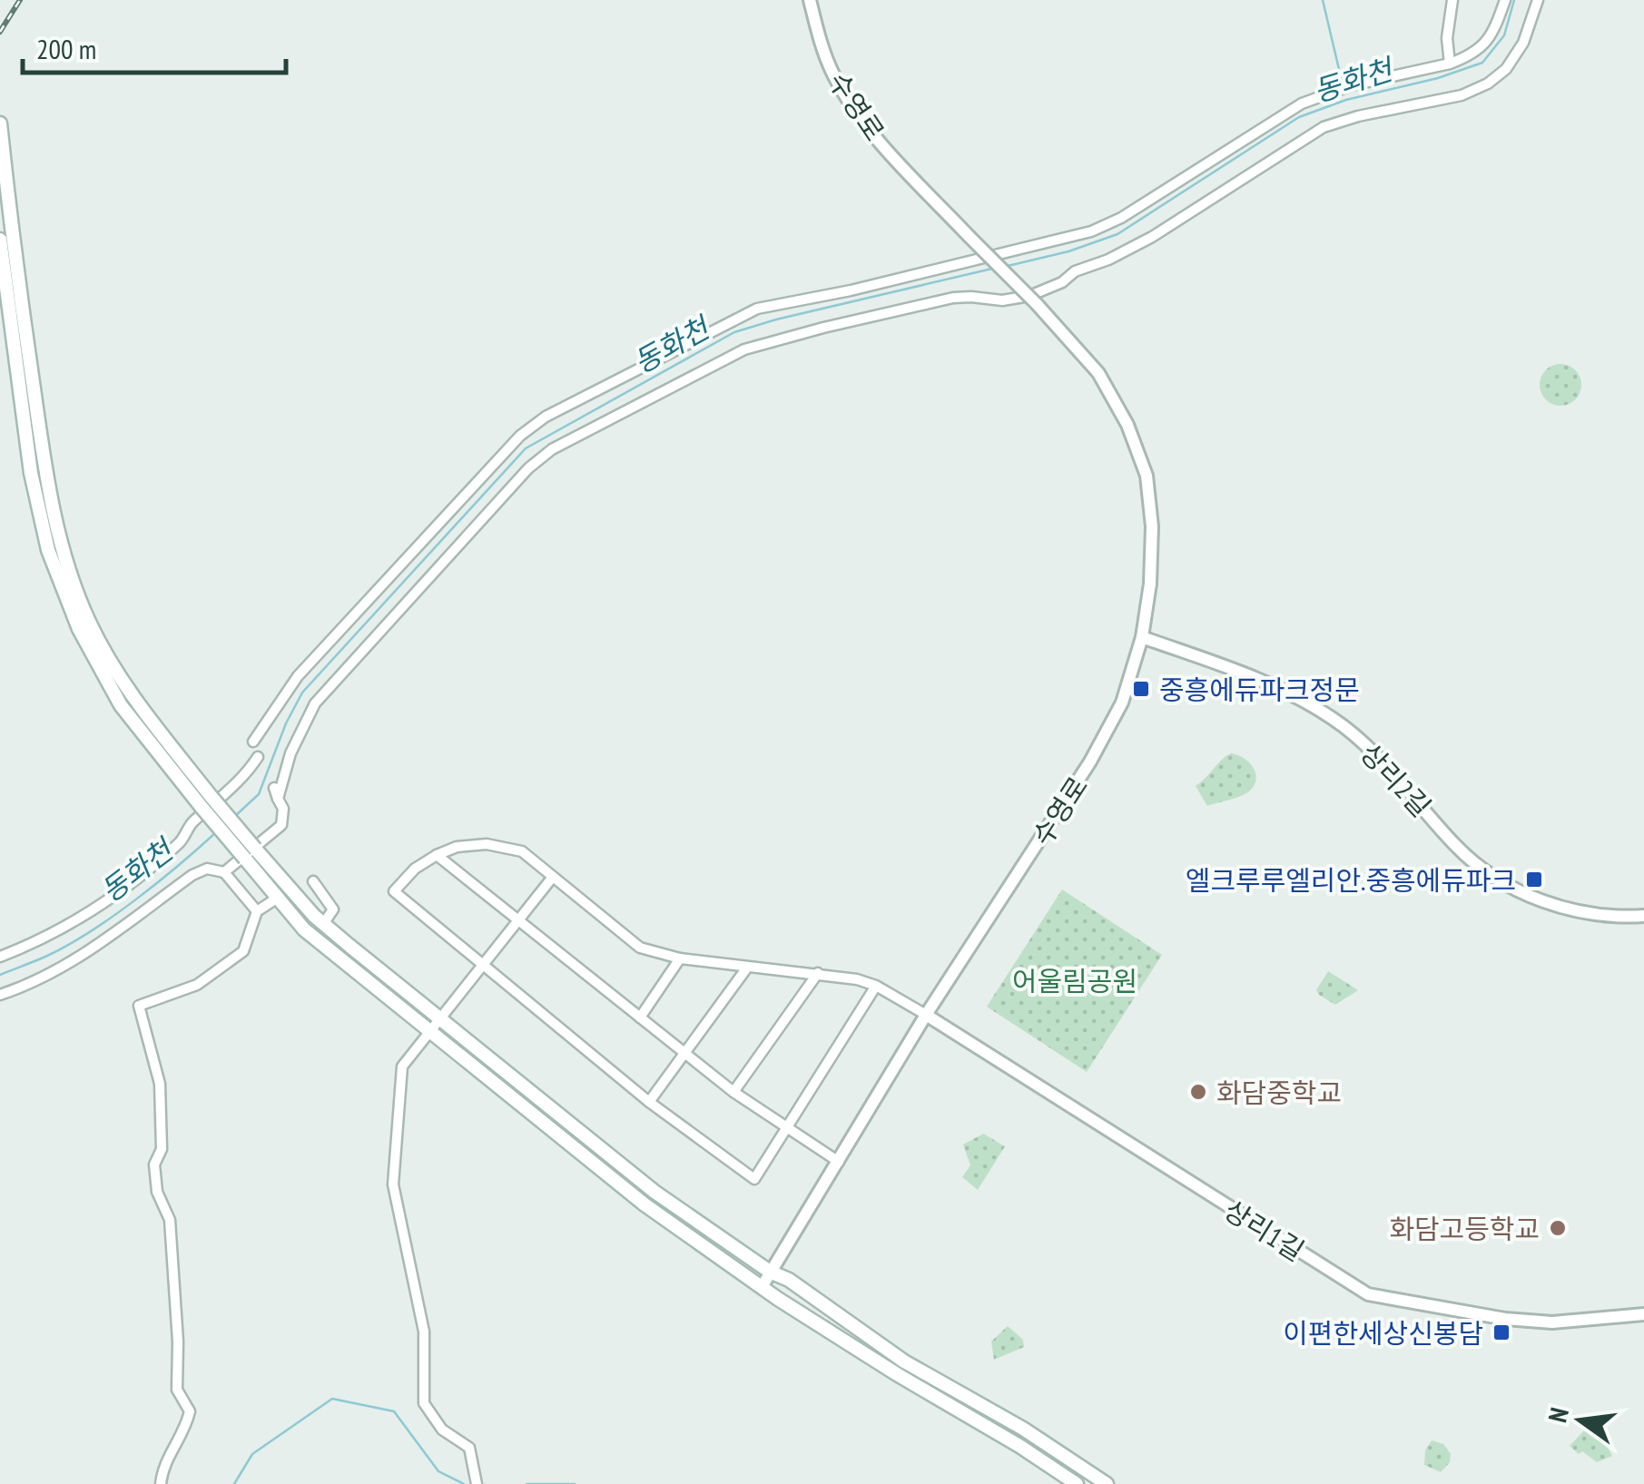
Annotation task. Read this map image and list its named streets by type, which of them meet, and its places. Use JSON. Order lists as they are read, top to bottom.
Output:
{
  "streets": {
    "street": ["수영로", "상리2길", "상리1길"]
  },
  "crossings": [
    ["수영로", "상리2길"],
    ["수영로", "상리1길"]
  ],
  "water": ["동화천"],
  "parks": ["어울림공원"],
  "places": {
    "transit": ["중흥에듀파크정문", "엘크루루엘리안.중흥에듀파크", "이편한세상신봉담"],
    "other": ["화담중학교", "화담고등학교"]
  },
  "scale_bar": "200 m",
  "north": "left"
}
